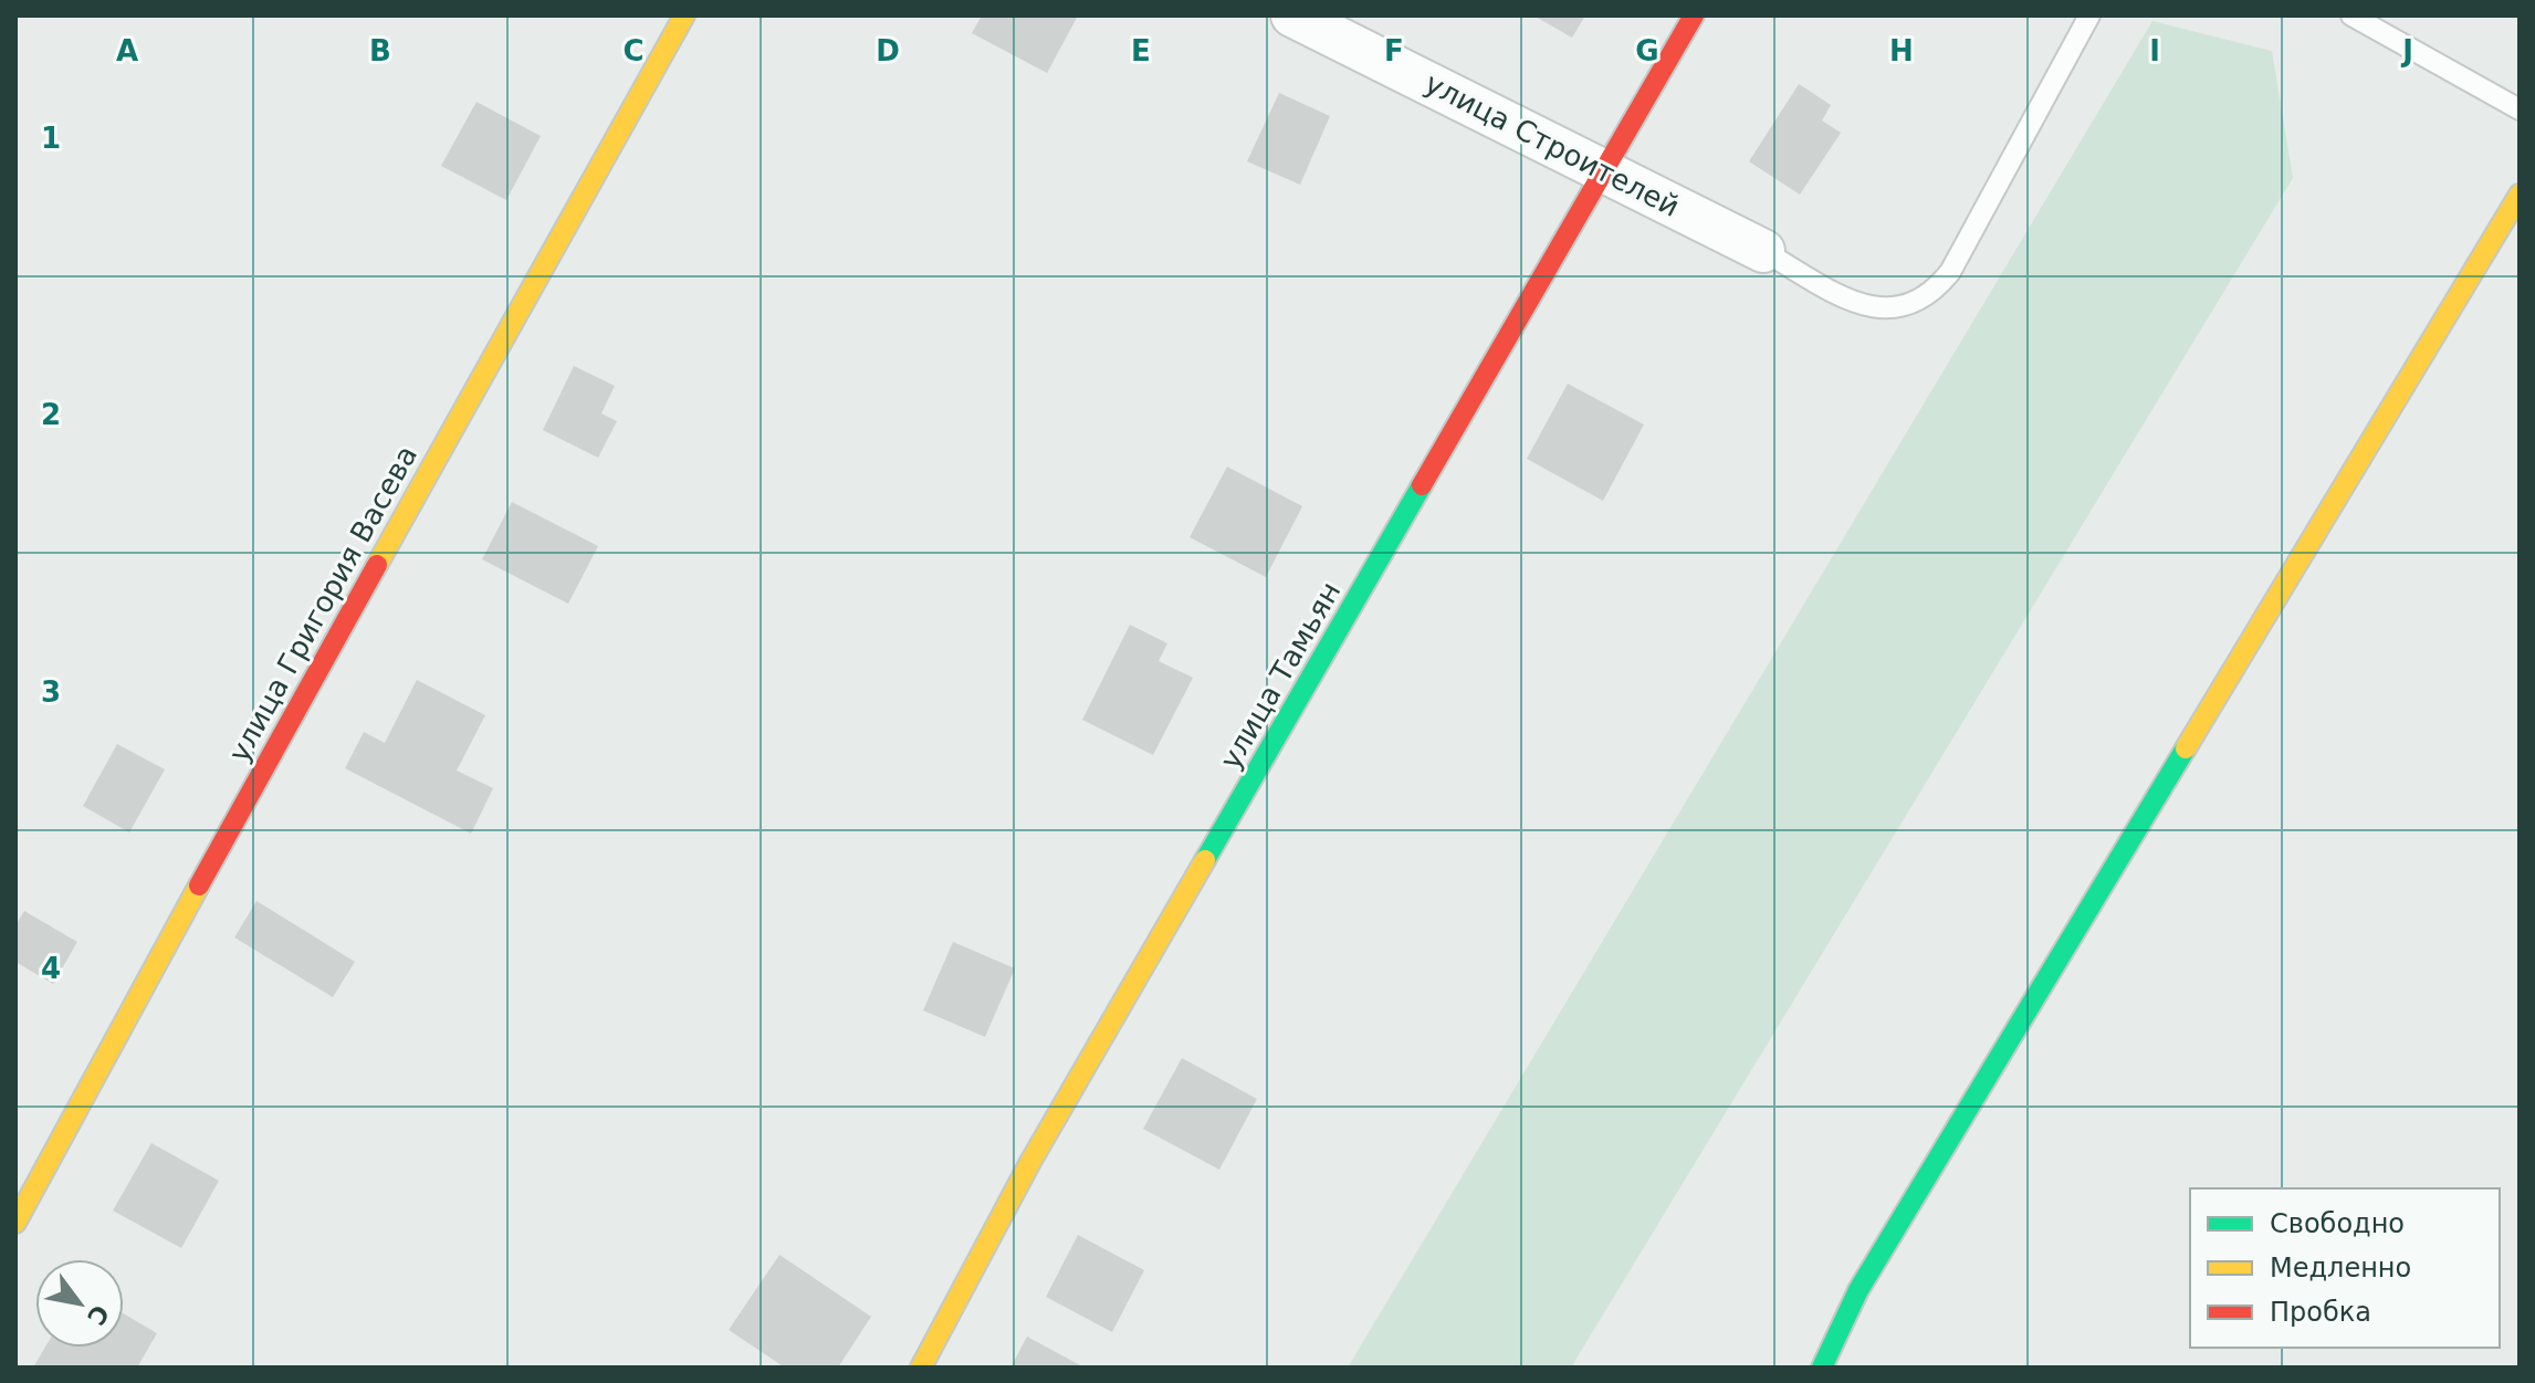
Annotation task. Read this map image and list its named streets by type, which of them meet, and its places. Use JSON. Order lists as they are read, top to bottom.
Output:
{
  "streets": {
    "street": ["улица Строителей", "улица Григория Васева", "улица Тамьян"]
  },
  "crossings": [
    ["улица Строителей", "улица Тамьян"]
  ],
  "legend": ["Свободно", "Медленно", "Пробка"],
  "north": "bottom right",
  "grid": {
    "columns": [
      "A",
      "B",
      "C",
      "D",
      "E",
      "F",
      "G",
      "H",
      "I",
      "J"
    ],
    "rows": [
      "1",
      "2",
      "3",
      "4"
    ]
  }
}
